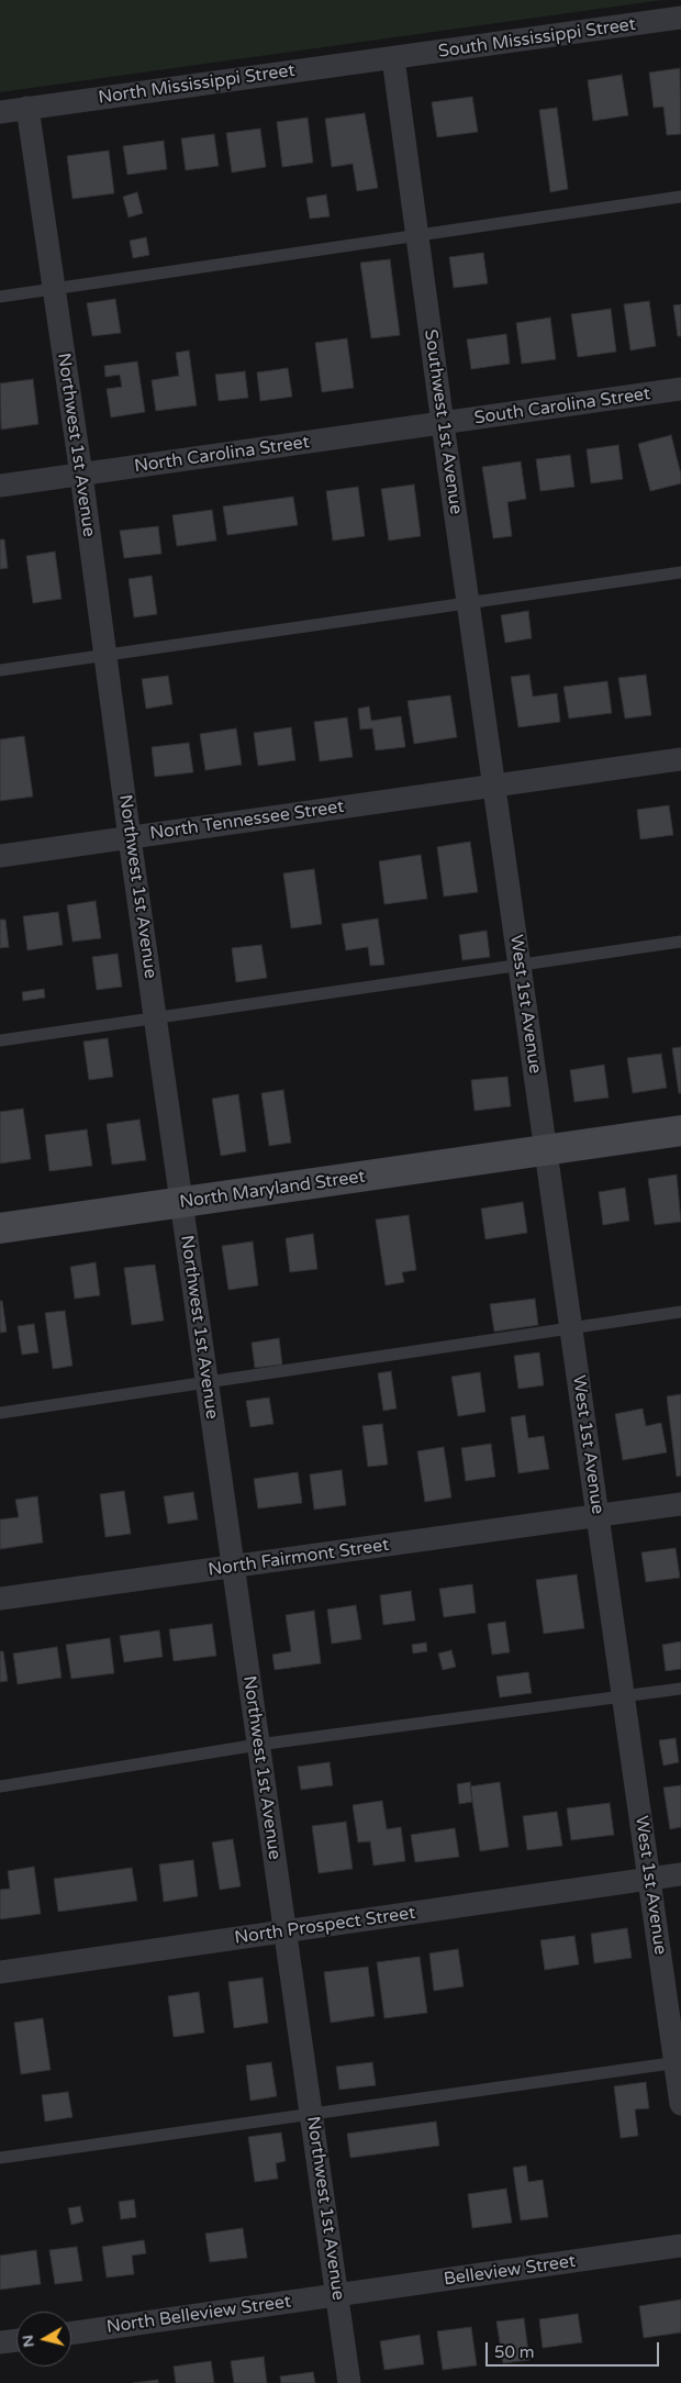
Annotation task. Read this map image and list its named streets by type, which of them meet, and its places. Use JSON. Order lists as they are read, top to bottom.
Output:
{
  "streets": {
    "street": [
      "South Mississippi Street",
      "North Mississippi Street",
      "South Carolina Street",
      "Southwest 1st Avenue",
      "Northwest 1st Avenue",
      "North Carolina Street",
      "North Tennessee Street",
      "West 1st Avenue",
      "North Maryland Street",
      "North Fairmont Street",
      "North Prospect Street",
      "Belleview Street",
      "North Belleview Street"
    ]
  },
  "crossings": [
    ["South Mississippi Street", "North Mississippi Street"],
    ["South Mississippi Street", "Southwest 1st Avenue"],
    ["North Mississippi Street", "Southwest 1st Avenue"],
    ["North Mississippi Street", "Northwest 1st Avenue"],
    ["South Carolina Street", "Southwest 1st Avenue"],
    ["South Carolina Street", "North Carolina Street"],
    ["Southwest 1st Avenue", "North Carolina Street"],
    ["Southwest 1st Avenue", "North Tennessee Street"],
    ["Southwest 1st Avenue", "West 1st Avenue"],
    ["Northwest 1st Avenue", "North Carolina Street"],
    ["Northwest 1st Avenue", "North Tennessee Street"],
    ["Northwest 1st Avenue", "North Maryland Street"],
    ["Northwest 1st Avenue", "North Fairmont Street"],
    ["Northwest 1st Avenue", "North Prospect Street"],
    ["Northwest 1st Avenue", "Belleview Street"],
    ["Northwest 1st Avenue", "North Belleview Street"],
    ["North Tennessee Street", "West 1st Avenue"],
    ["West 1st Avenue", "North Maryland Street"],
    ["West 1st Avenue", "North Fairmont Street"],
    ["West 1st Avenue", "North Prospect Street"],
    ["Belleview Street", "North Belleview Street"]
  ],
  "scale_bar": "50 m",
  "north": "left"
}
